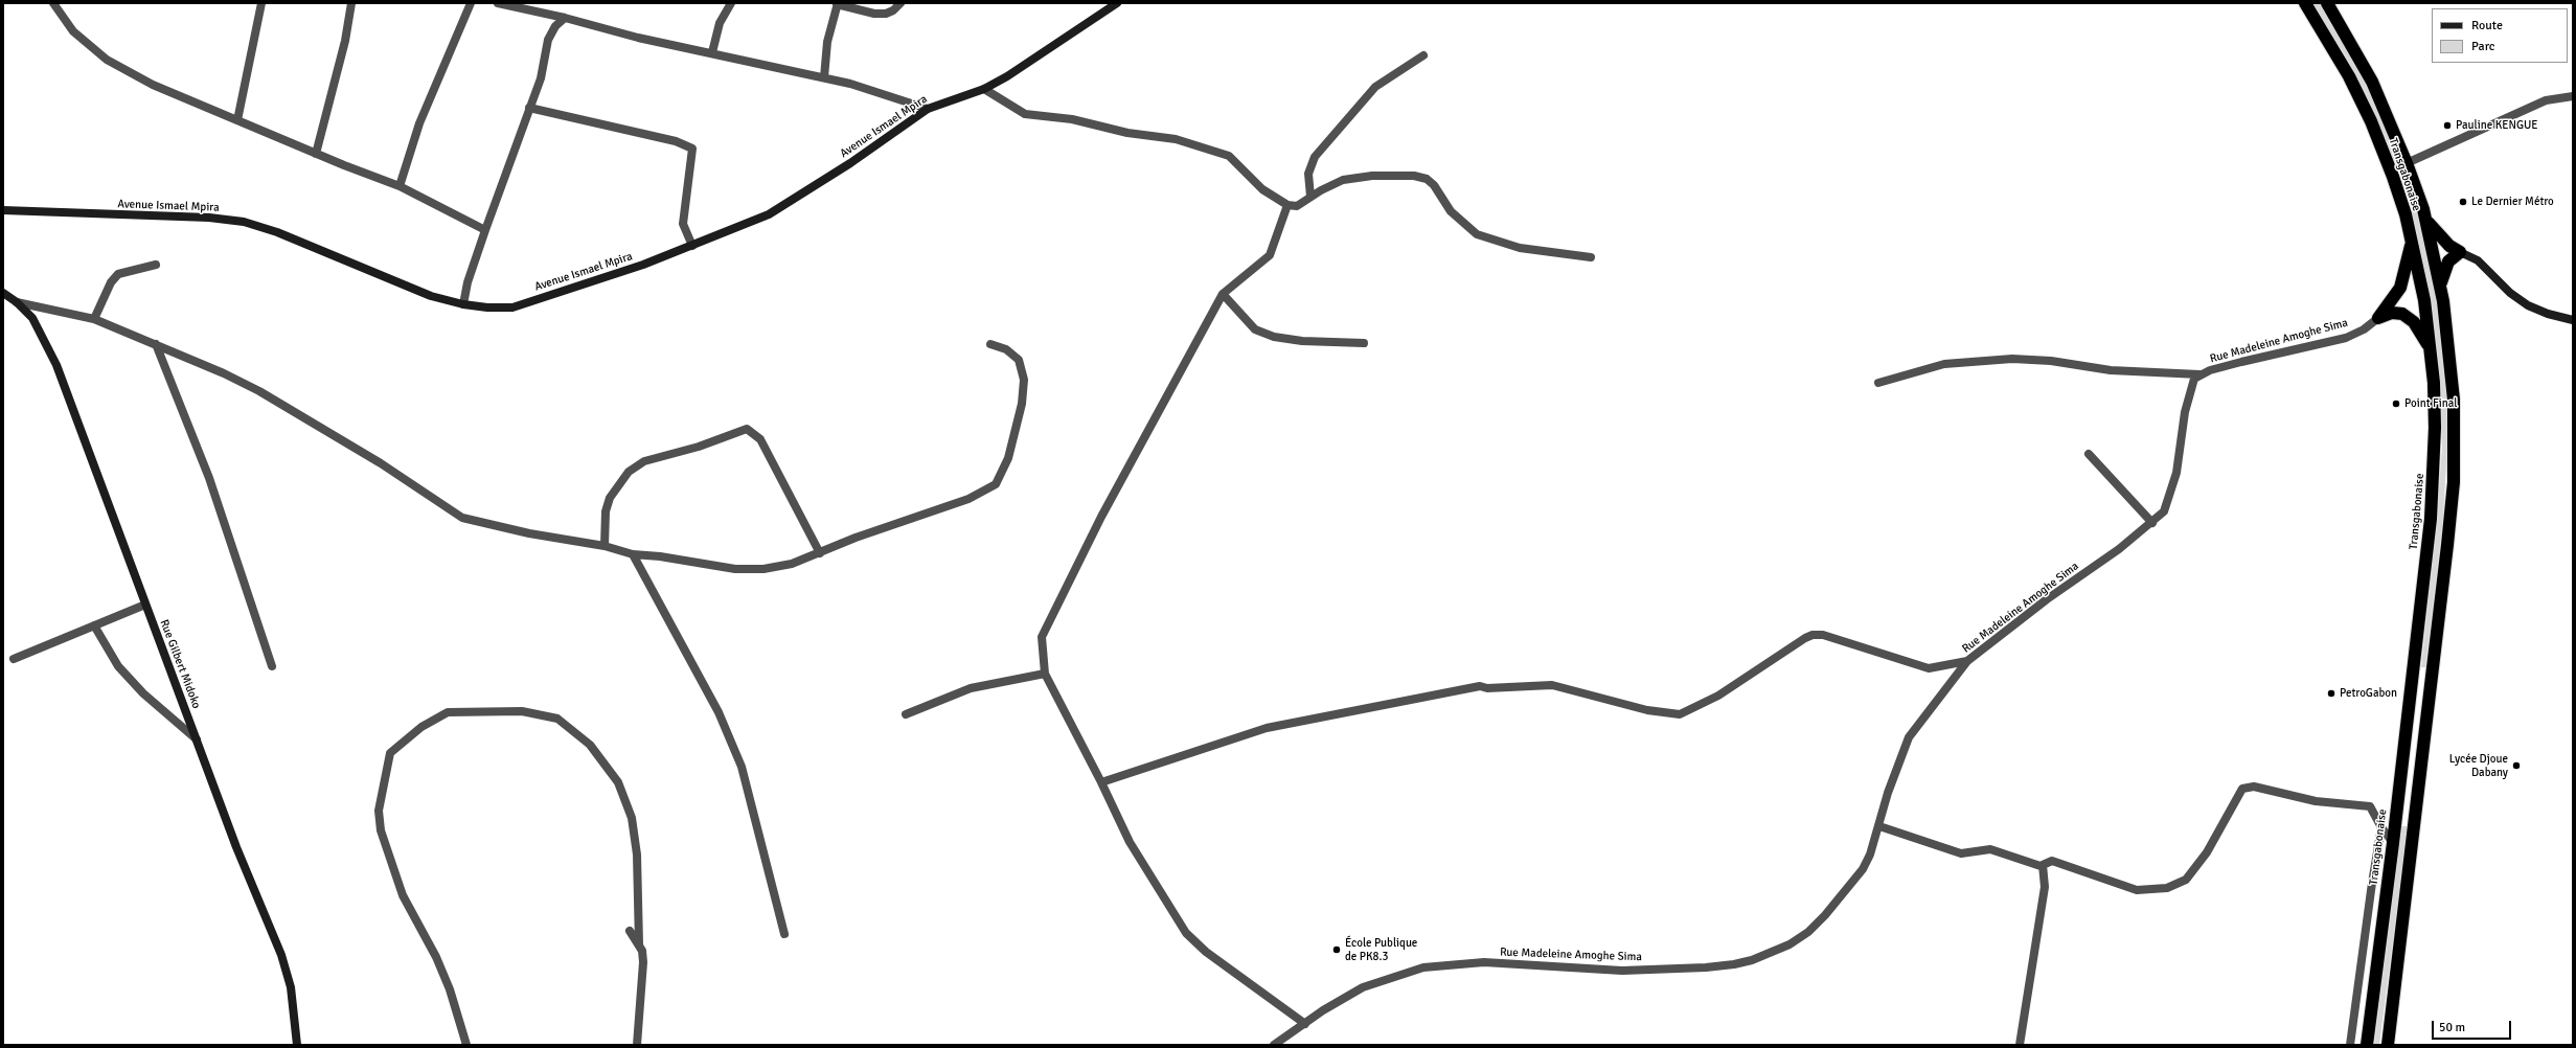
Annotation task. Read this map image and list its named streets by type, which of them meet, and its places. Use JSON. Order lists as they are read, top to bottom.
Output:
{
  "streets": {
    "highway": ["Transgabonaise"],
    "main road": ["Avenue Ismael Mpira", "Rue Gilbert Midoko"],
    "street": ["Rue Madeleine Amoghe Sima"]
  },
  "places": [
    "Pauline KENGUE",
    "Le Dernier Métro",
    "Point Final",
    "PetroGabon",
    "Lycée Djoue Dabany",
    "École Publique de PK8.3"
  ],
  "legend": ["Route", "Parc"],
  "scale_bar": "50 m"
}
